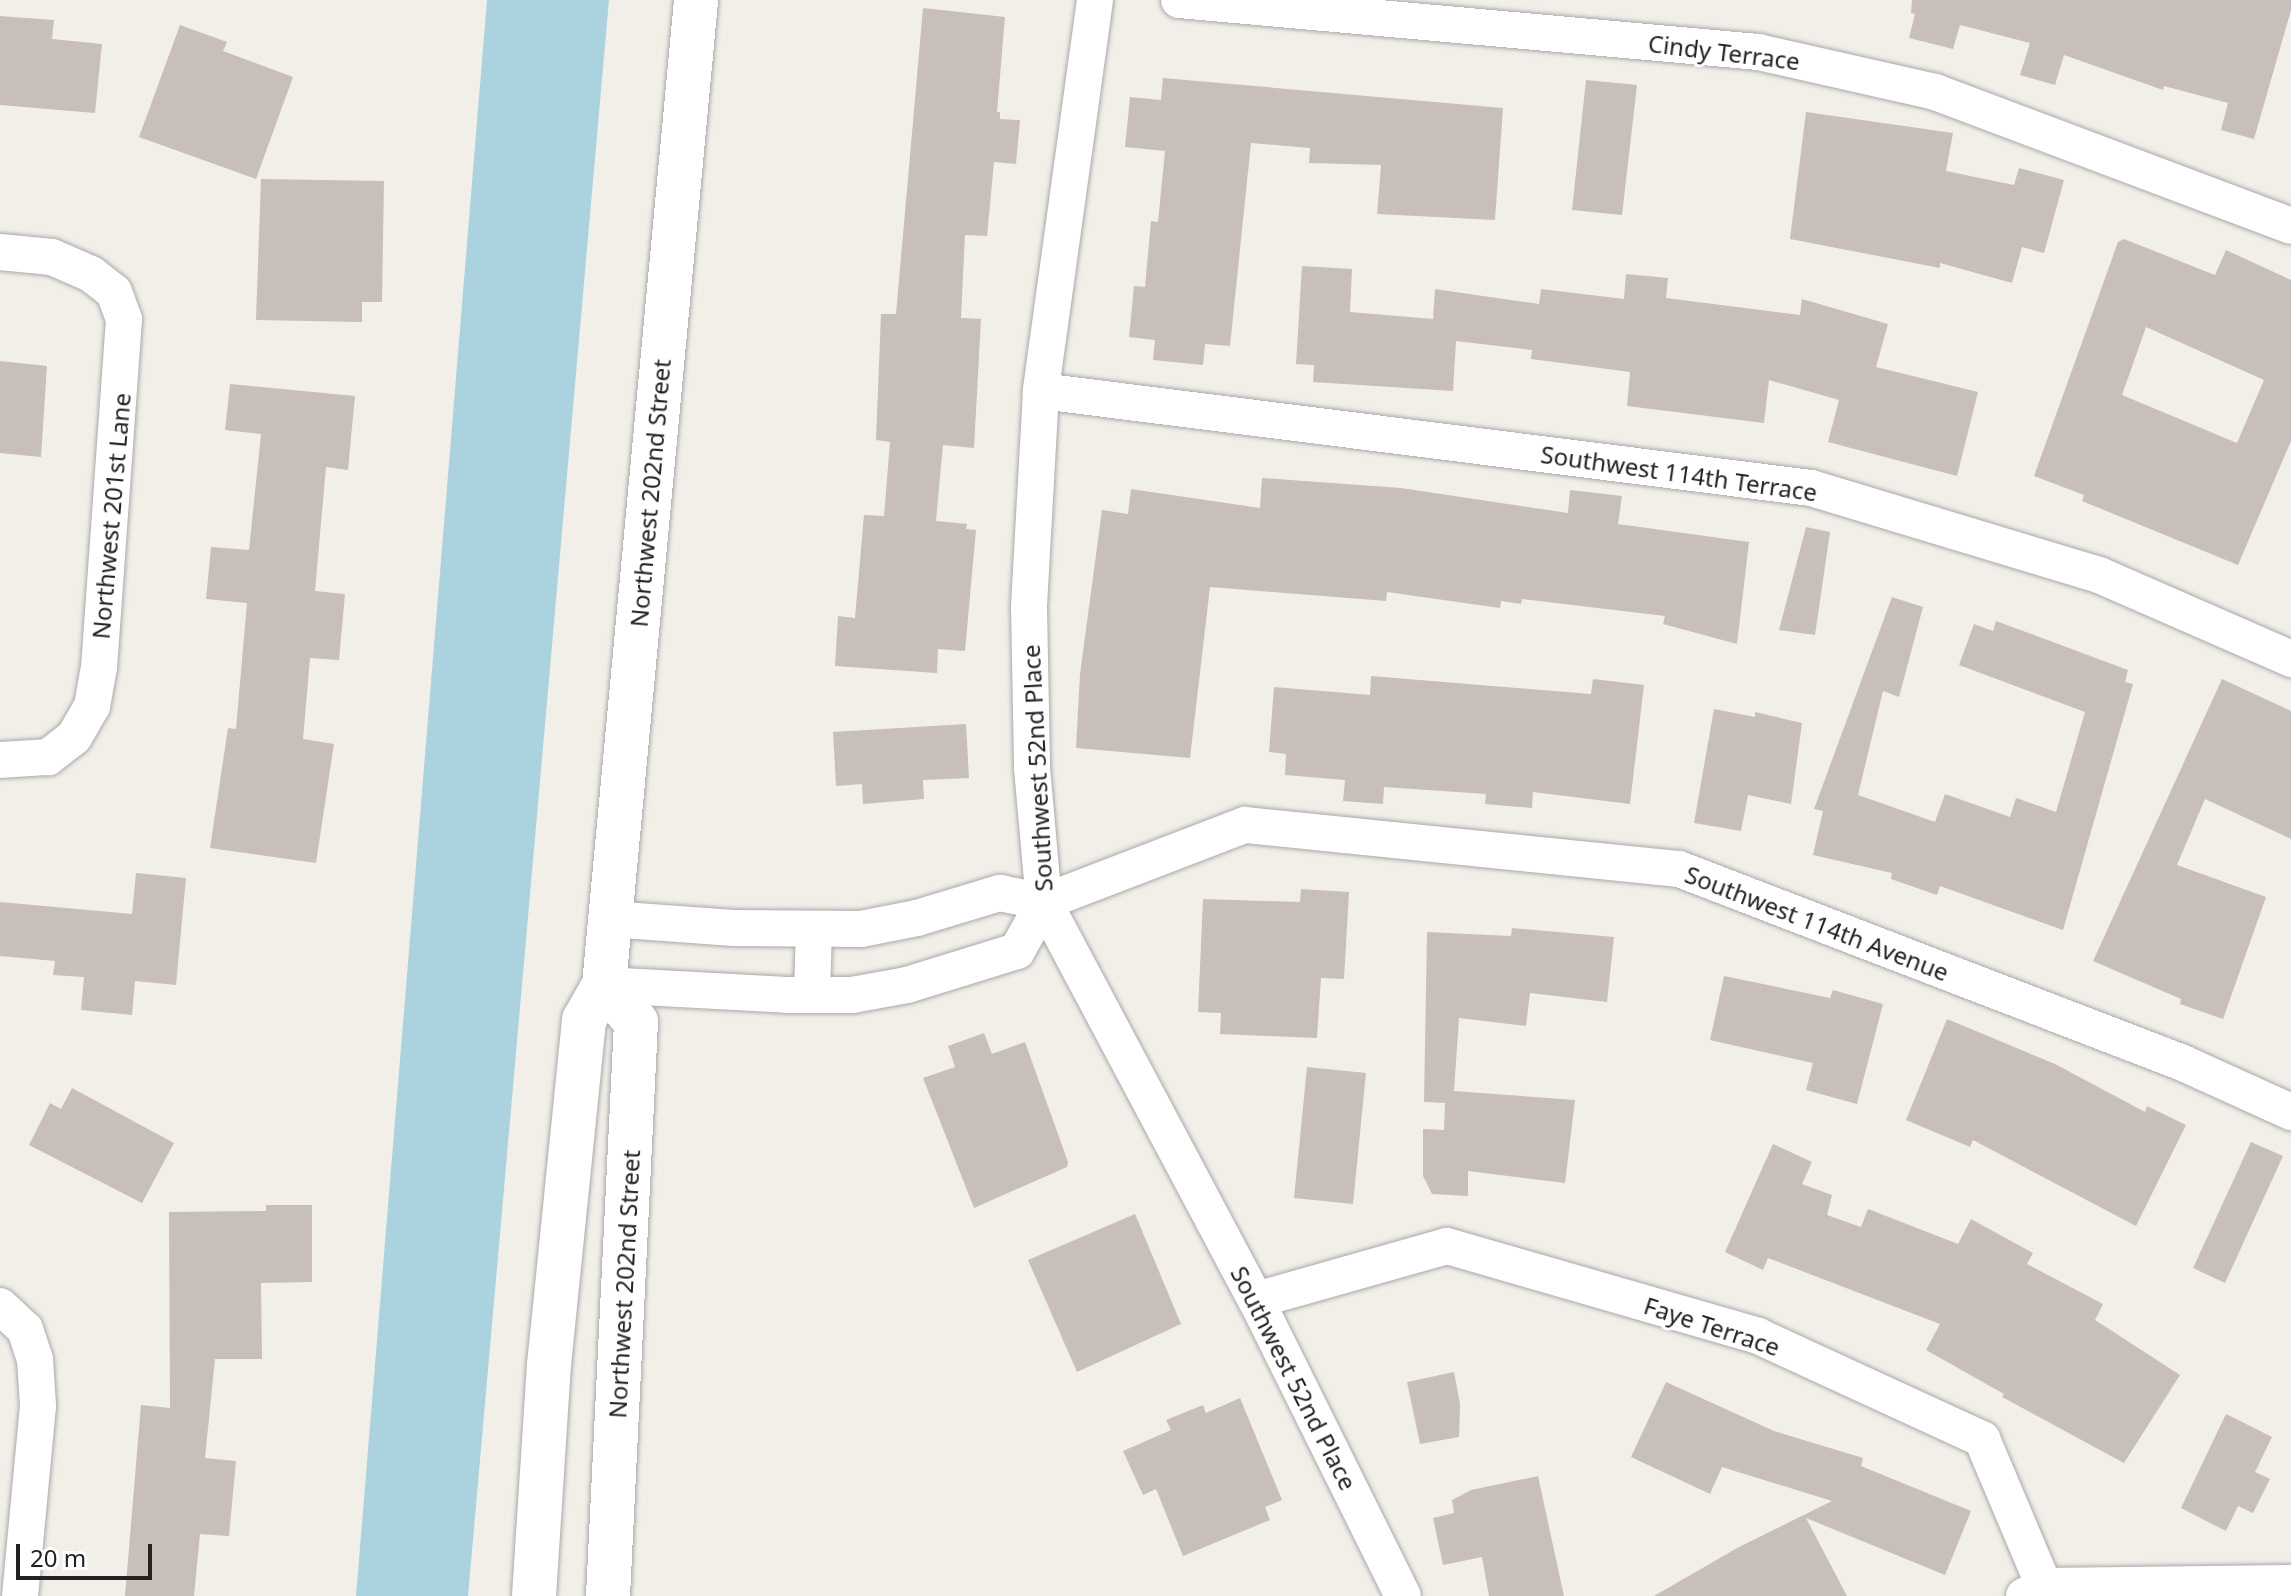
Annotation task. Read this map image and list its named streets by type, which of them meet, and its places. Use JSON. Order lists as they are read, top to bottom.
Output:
{
  "streets": {
    "street": [
      "Cindy Terrace",
      "Southwest 114th Terrace",
      "Northwest 202nd Street",
      "Northwest 201st Lane",
      "Southwest 52nd Place",
      "Southwest 114th Avenue",
      "Faye Terrace"
    ]
  },
  "crossings": [
    ["Southwest 114th Terrace", "Southwest 52nd Place"],
    ["Southwest 52nd Place", "Southwest 114th Avenue"],
    ["Southwest 52nd Place", "Faye Terrace"]
  ],
  "scale_bar": "20 m"
}
